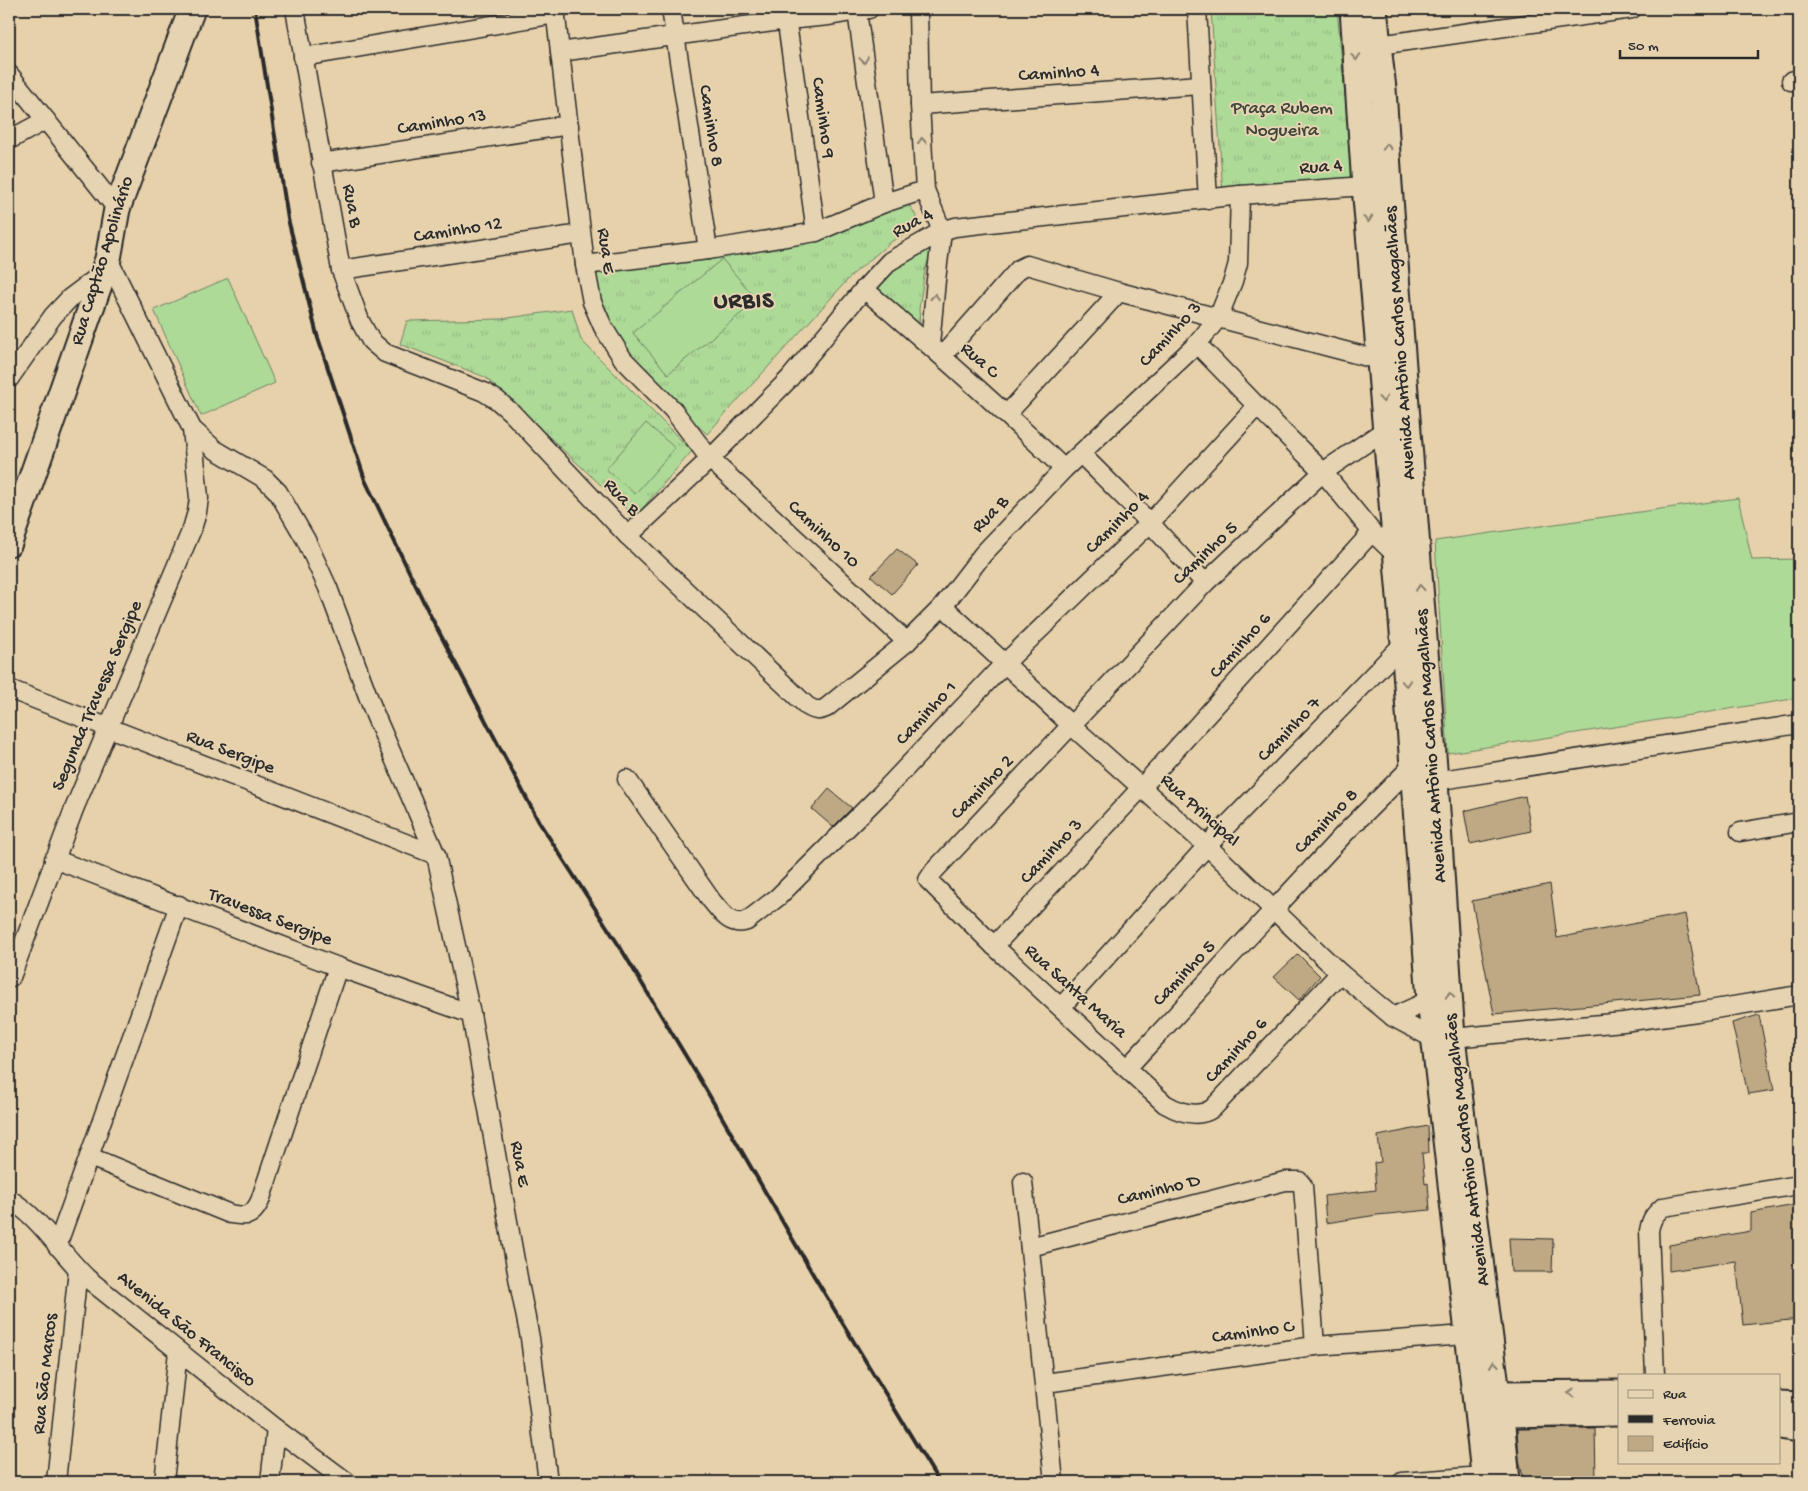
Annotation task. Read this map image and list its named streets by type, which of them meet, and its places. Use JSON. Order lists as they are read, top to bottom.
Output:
{
  "streets": {
    "main road": ["Rua Captão Apolinário", "Avenida Antônio Carlos Magalhães"],
    "street": [
      "Caminho 4",
      "Caminho 9",
      "Caminho 13",
      "Caminho 8",
      "Rua 4",
      "Rua B",
      "Caminho 12",
      "Rua E",
      "Caminho 3",
      "Rua C",
      "Caminho 10",
      "Caminho 5",
      "Caminho 6",
      "Segunda Travessa Sergipe",
      "Caminho 1",
      "Caminho 7",
      "Rua Sergipe",
      "Caminho 2",
      "Rua Principal",
      "Travessa Sergipe",
      "Rua Santa Maria",
      "Caminho D",
      "Avenida São Francisco",
      "Caminho C",
      "Rua São Marcos"
    ]
  },
  "crossings": [
    ["Caminho 4", "Caminho 1"],
    ["Caminho 4", "Rua Principal"],
    ["Caminho 13", "Rua B"],
    ["Caminho 13", "Rua E"],
    ["Caminho 8", "Avenida Antônio Carlos Magalhães"],
    ["Caminho 8", "Caminho 5"],
    ["Caminho 8", "Rua Principal"],
    ["Rua 4", "Rua B"],
    ["Rua 4", "Rua E"],
    ["Rua 4", "Caminho 3"],
    ["Rua 4", "Avenida Antônio Carlos Magalhães"],
    ["Rua 4", "Rua C"],
    ["Rua 4", "Caminho 10"],
    ["Rua B", "Caminho 12"],
    ["Rua B", "Caminho 3"],
    ["Rua B", "Rua C"],
    ["Rua B", "Caminho 10"],
    ["Rua B", "Rua Principal"],
    ["Caminho 12", "Rua E"],
    ["Rua E", "Caminho 10"],
    ["Rua E", "Segunda Travessa Sergipe"],
    ["Rua E", "Rua Sergipe"],
    ["Rua E", "Travessa Sergipe"],
    ["Caminho 3", "Rua C"],
    ["Caminho 3", "Caminho 6"],
    ["Caminho 3", "Rua Principal"],
    ["Caminho 3", "Rua Santa Maria"],
    ["Avenida Antônio Carlos Magalhães", "Caminho 5"],
    ["Avenida Antônio Carlos Magalhães", "Caminho 7"],
    ["Avenida Antônio Carlos Magalhães", "Rua Principal"],
    ["Avenida Antônio Carlos Magalhães", "Caminho C"],
    ["Caminho 5", "Caminho 2"],
    ["Caminho 5", "Rua Principal"],
    ["Caminho 5", "Rua Santa Maria"],
    ["Caminho 6", "Rua Principal"],
    ["Caminho 6", "Rua Santa Maria"],
    ["Segunda Travessa Sergipe", "Rua Sergipe"],
    ["Segunda Travessa Sergipe", "Travessa Sergipe"],
    ["Caminho 1", "Rua Principal"],
    ["Caminho 7", "Rua Principal"],
    ["Caminho 2", "Rua Principal"],
    ["Caminho 2", "Rua Santa Maria"],
    ["Caminho D", "Caminho C"],
    ["Avenida São Francisco", "Rua São Marcos"]
  ],
  "districts": ["URBIS"],
  "parks": ["Praça Rubem Nogueira"],
  "legend": ["Rua", "Ferrovia", "Edifício"],
  "scale_bar": "50 m"
}
